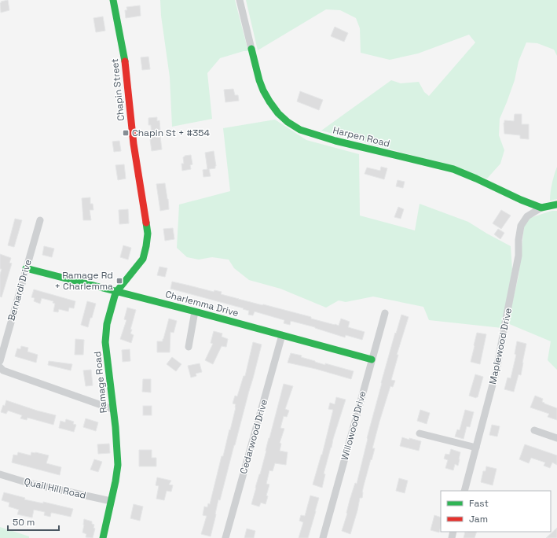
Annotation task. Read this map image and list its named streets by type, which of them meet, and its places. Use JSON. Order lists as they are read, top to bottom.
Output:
{
  "streets": {
    "street": [
      "Chapin Street",
      "Harpen Road",
      "Bernardi Drive",
      "Charlemma Drive",
      "Maplewood Drive",
      "Ramage Road",
      "Willowood Drive",
      "Cedarwood Drive",
      "Quail Hill Road"
    ]
  },
  "crossings": [
    ["Chapin Street", "Ramage Road"],
    ["Harpen Road", "Maplewood Drive"],
    ["Bernardi Drive", "Charlemma Drive"],
    ["Charlemma Drive", "Ramage Road"],
    ["Charlemma Drive", "Willowood Drive"],
    ["Charlemma Drive", "Cedarwood Drive"],
    ["Ramage Road", "Quail Hill Road"]
  ],
  "places": {
    "transit": ["Chapin St + #354", "Ramage Rd + Charlemma"]
  },
  "legend": ["Fast", "Jam"],
  "scale_bar": "50 m"
}
